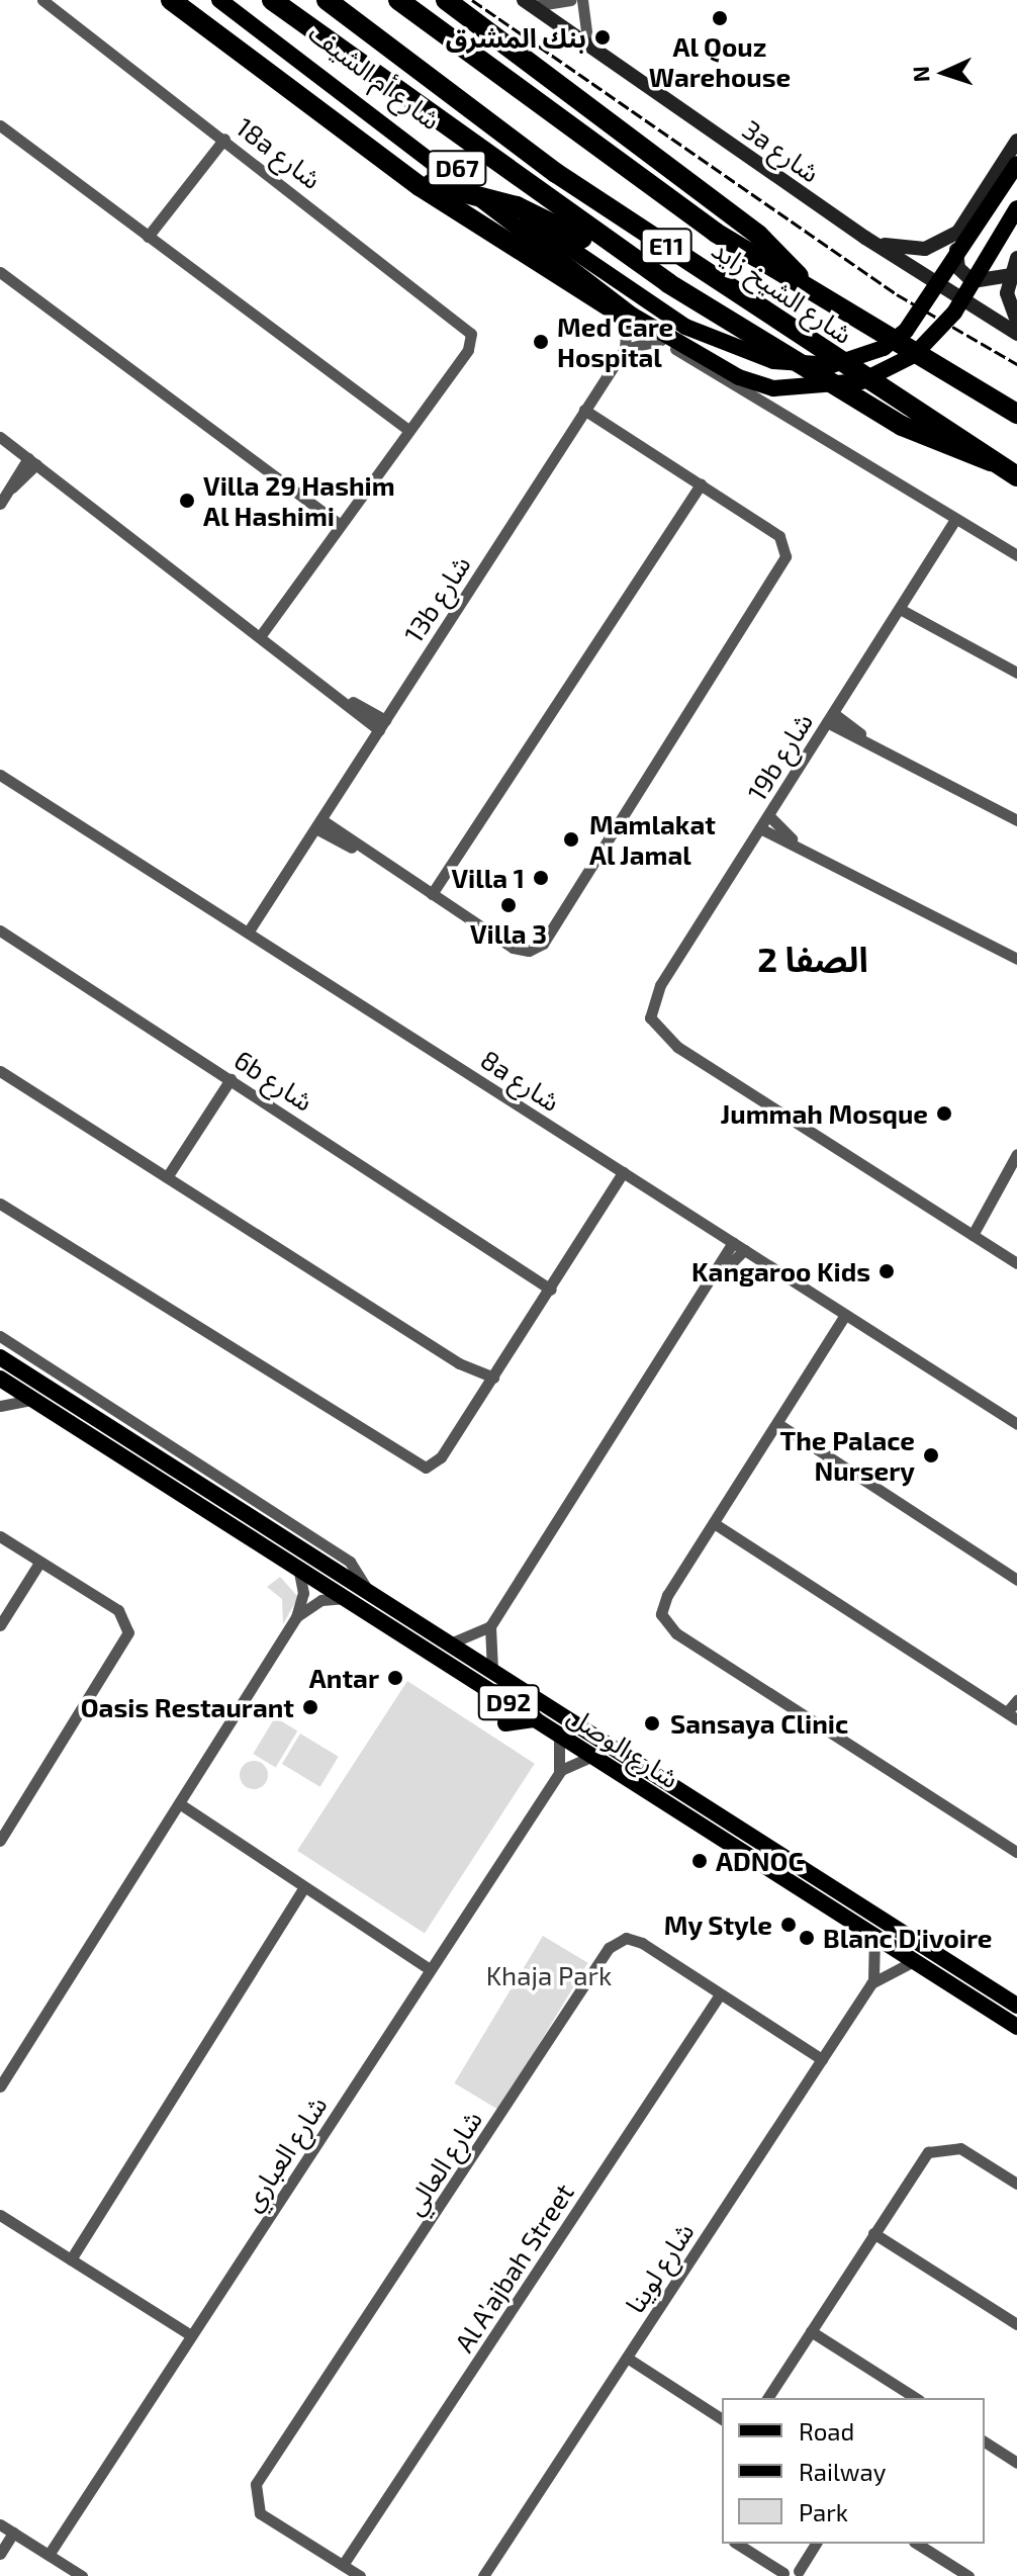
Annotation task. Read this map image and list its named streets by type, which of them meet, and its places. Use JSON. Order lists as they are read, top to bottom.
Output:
{
  "streets": {
    "highway": ["E11", "شارع الشيخ زايد"],
    "main road": [
      "شارع أم الشيف",
      "D67",
      "D92",
      "شارع الوصل"
    ],
    "street": [
      "3a شارع",
      "18a شارع",
      "13b شارع",
      "19b شارع",
      "6b شارع",
      "8a شارع",
      "شارع العباري",
      "شارع العالي",
      "Al A’ajbah Street",
      "شارع لوينا"
    ]
  },
  "crossings": [
    ["13b شارع", "8a شارع"],
    ["شارع الوصل", "شارع العباري"],
    ["شارع الوصل", "شارع لوينا"],
    ["شارع العالي", "Al A’ajbah Street"],
    ["شارع العالي", "شارع لوينا"]
  ],
  "districts": ["الصفا 2"],
  "parks": ["Khaja Park"],
  "places": [
    "Al Qouz Warehouse",
    "بنك المشرق",
    "Med Care Hospital",
    "Villa 29 Hashim Al Hashimi",
    "Mamlakat Al Jamal",
    "Villa 1",
    "Villa 3",
    "Jummah Mosque",
    "Kangaroo Kids",
    "The Palace Nursery",
    "Antar",
    "Oasis Restaurant",
    "Sansaya Clinic",
    "ADNOC",
    "My Style",
    "Blanc D'ivoire"
  ],
  "legend": ["Road", "Railway", "Park"],
  "north": "left"
}
